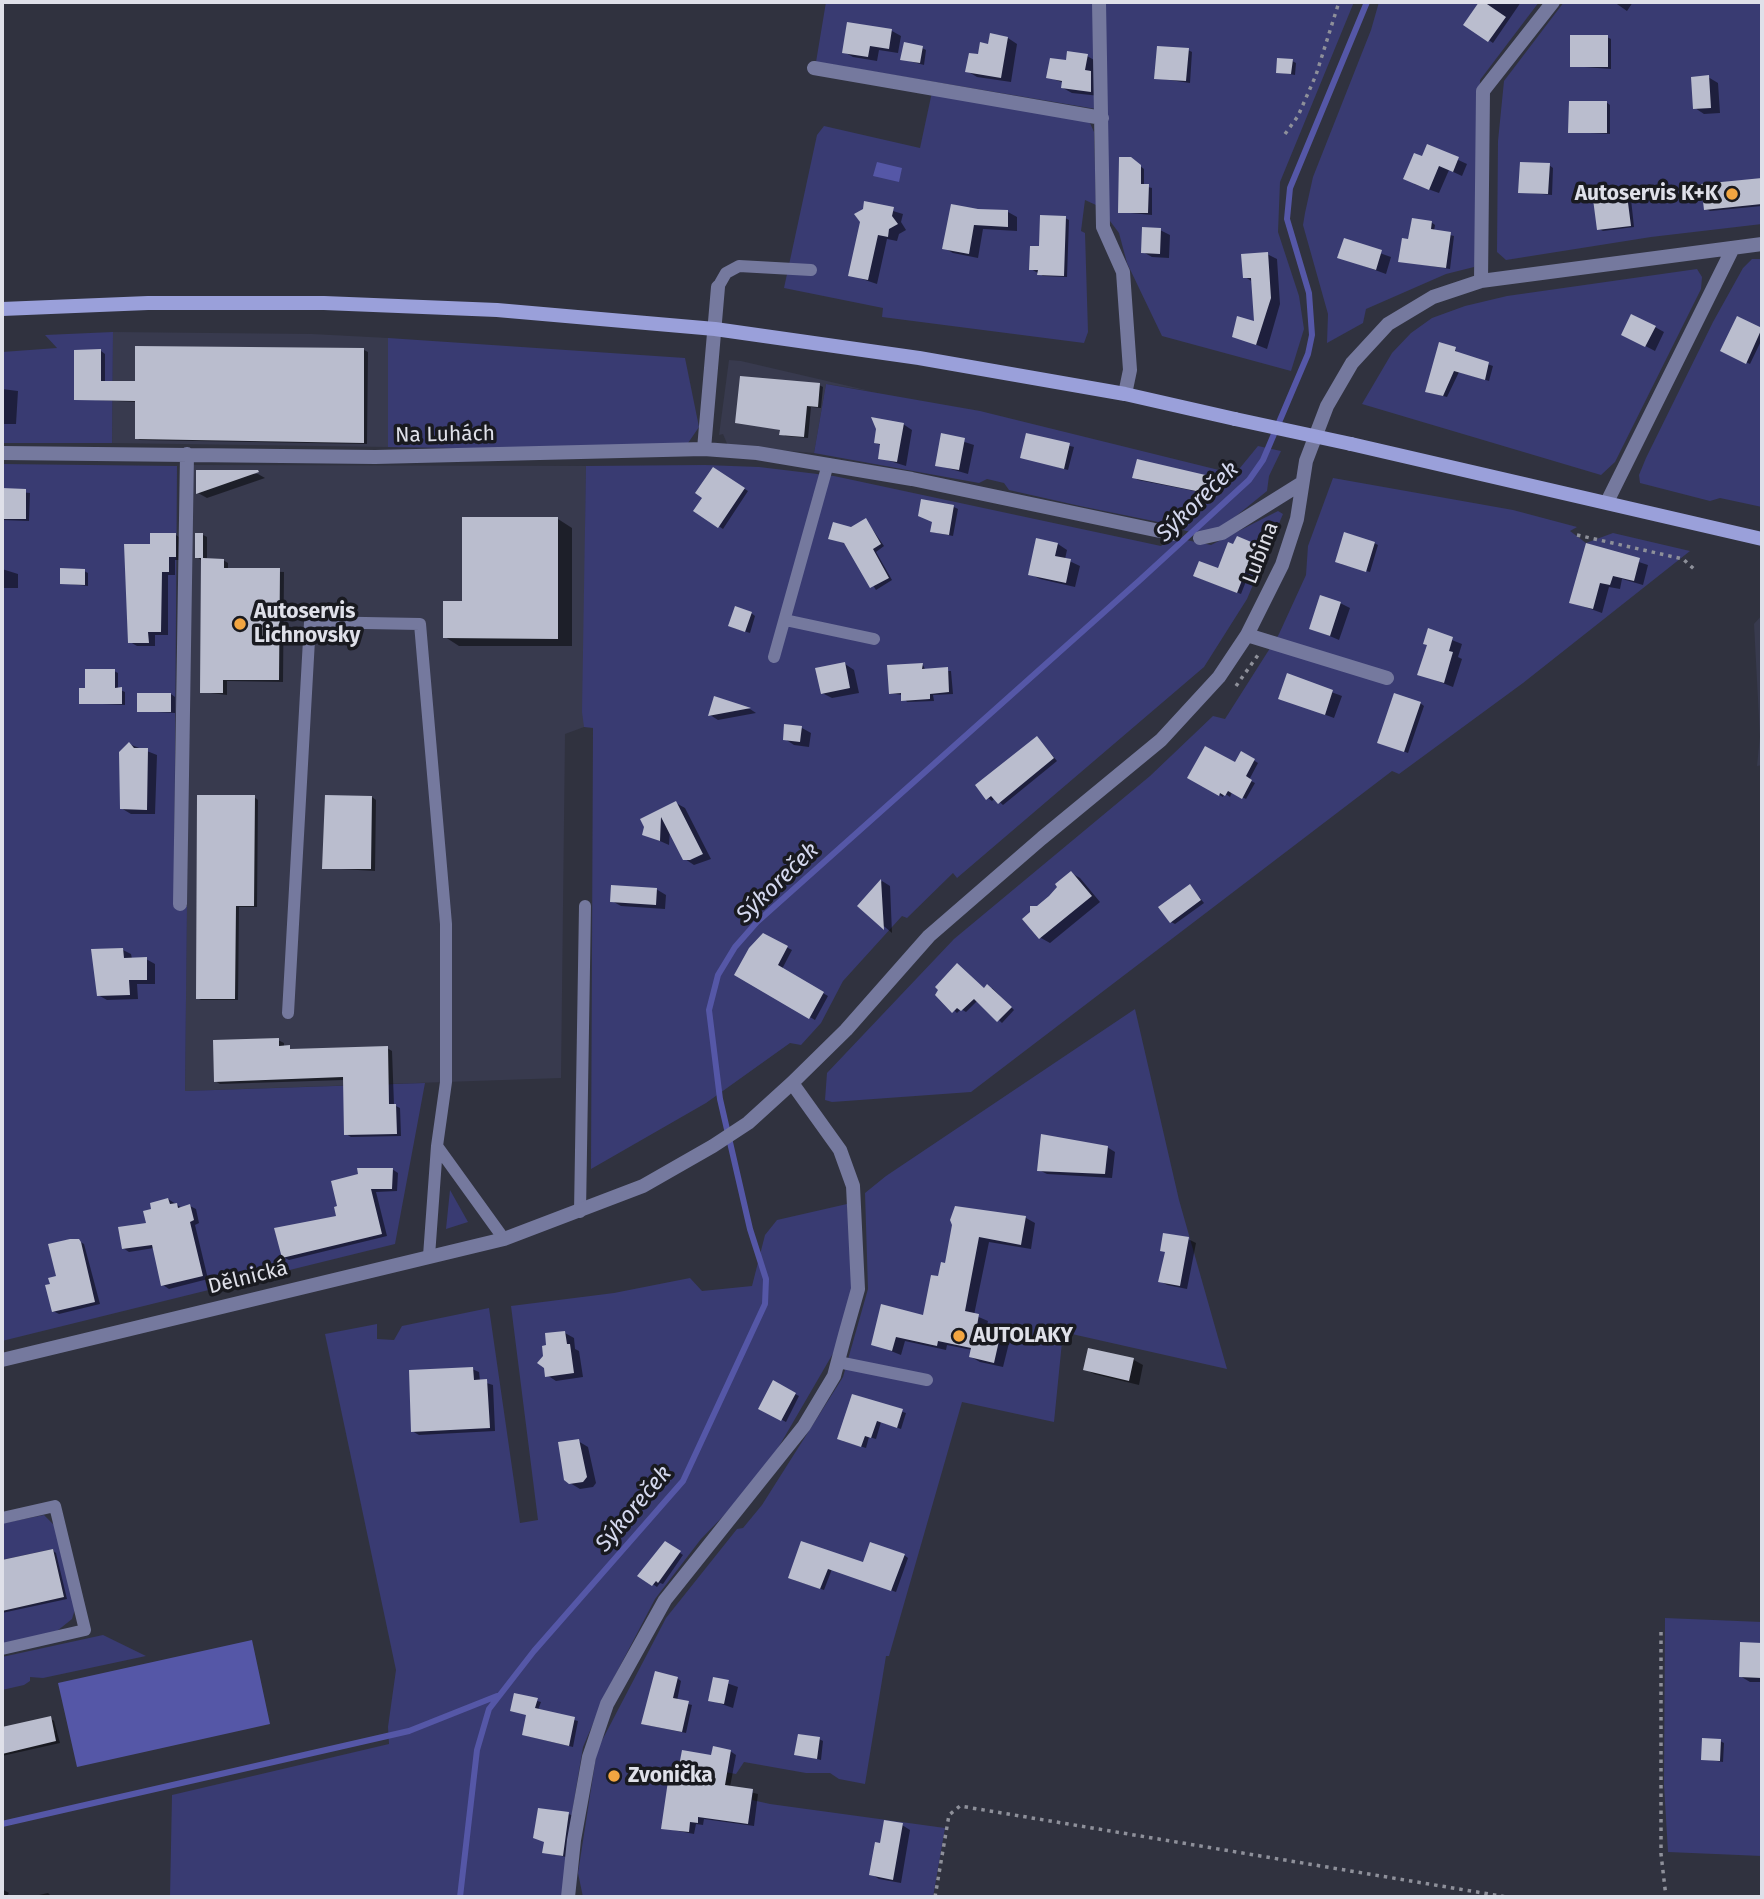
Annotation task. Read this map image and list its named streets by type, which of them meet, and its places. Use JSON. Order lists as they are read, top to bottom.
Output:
{
  "streets": {
    "street": ["Na Luhách", "Lubina", "Dělnická"]
  },
  "crossings": [
    ["Lubina", "Dělnická"]
  ],
  "water": ["Sýkoreček"],
  "places": [
    "Autoservis K+K",
    "Autoservis Lichnovsky",
    "AUTOLAKY",
    "Zvonička"
  ]
}
